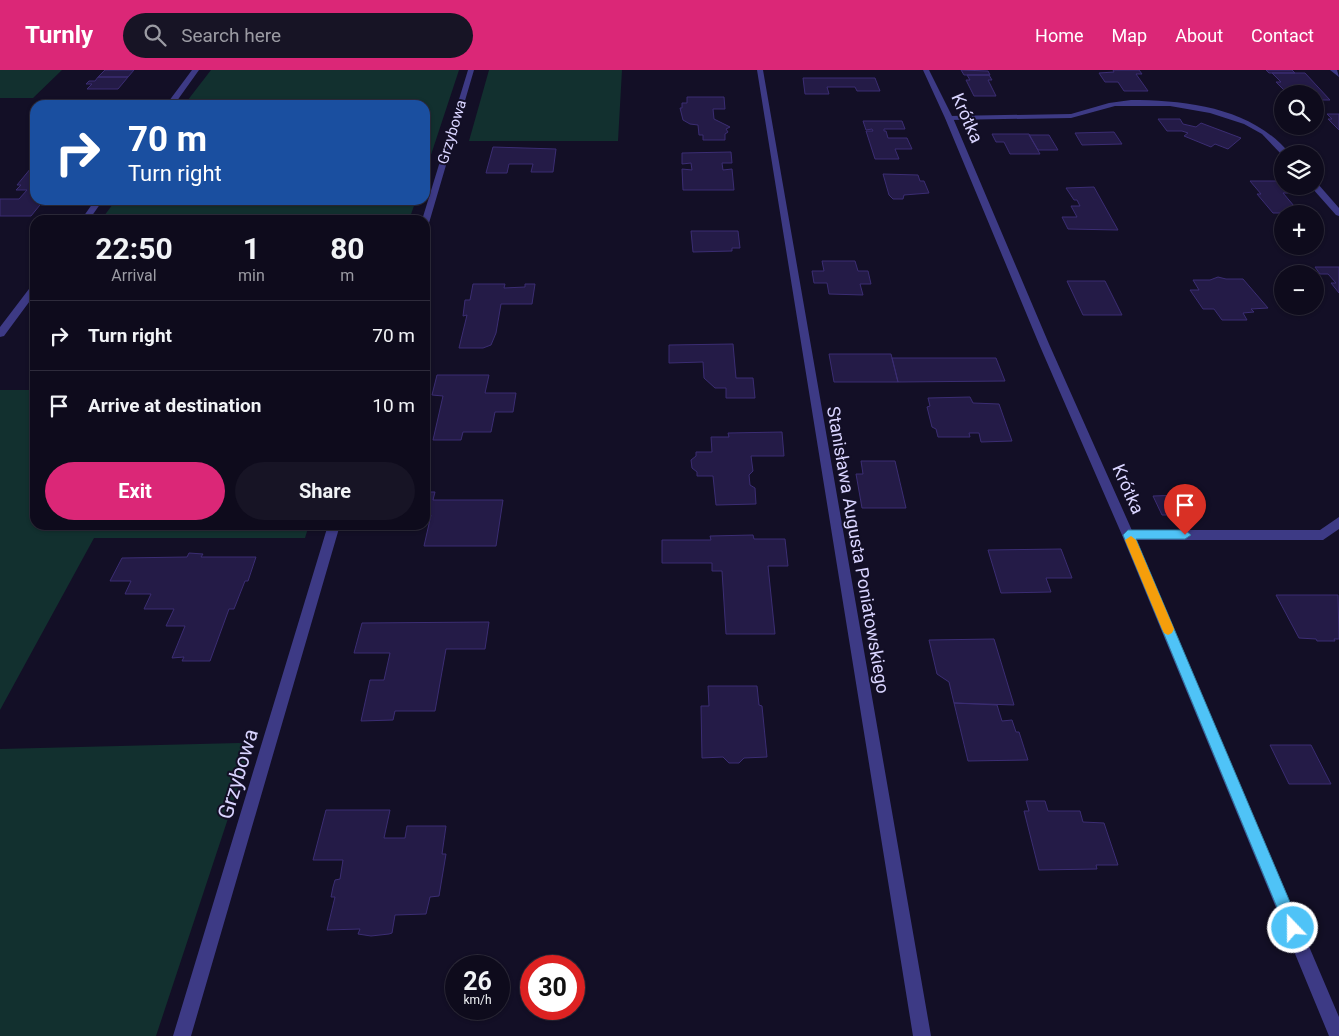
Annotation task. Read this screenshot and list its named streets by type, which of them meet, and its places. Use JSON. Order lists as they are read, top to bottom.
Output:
{
  "streets": {
    "street": ["Krótka", "Grzybowa", "Stanisława Augusta Poniatowskiego"]
  },
  "page": {
    "header": "Turnly",
    "search": "Search here",
    "nav": [
      "Home",
      "Map",
      "About",
      "Contact"
    ],
    "map_buttons": ["+", "−"],
    "turn": ["70 m", "Turn right"],
    "eta": [
      "22:50",
      "Arrival",
      "1",
      "min",
      "80",
      "m"
    ],
    "list": [
      {
        "name": "Turn right",
        "value": "70 m"
      },
      {
        "name": "Arrive at destination",
        "value": "10 m"
      }
    ],
    "buttons": ["Exit", "Share"],
    "speed": "26 km/h",
    "limit": "30"
  }
}
